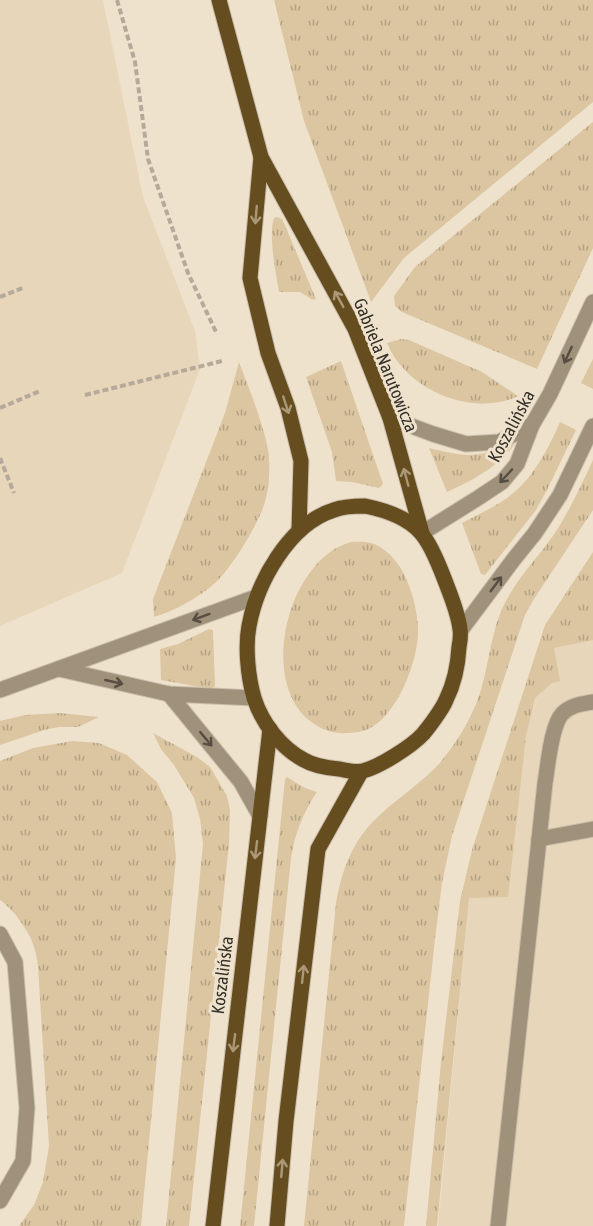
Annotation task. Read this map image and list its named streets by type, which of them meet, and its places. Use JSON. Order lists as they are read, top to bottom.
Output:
{
  "streets": {
    "main road": ["Gabriela Narutowicza", "Koszalińska"]
  },
  "crossings": [
    ["Gabriela Narutowicza", "Koszalińska"]
  ]
}
